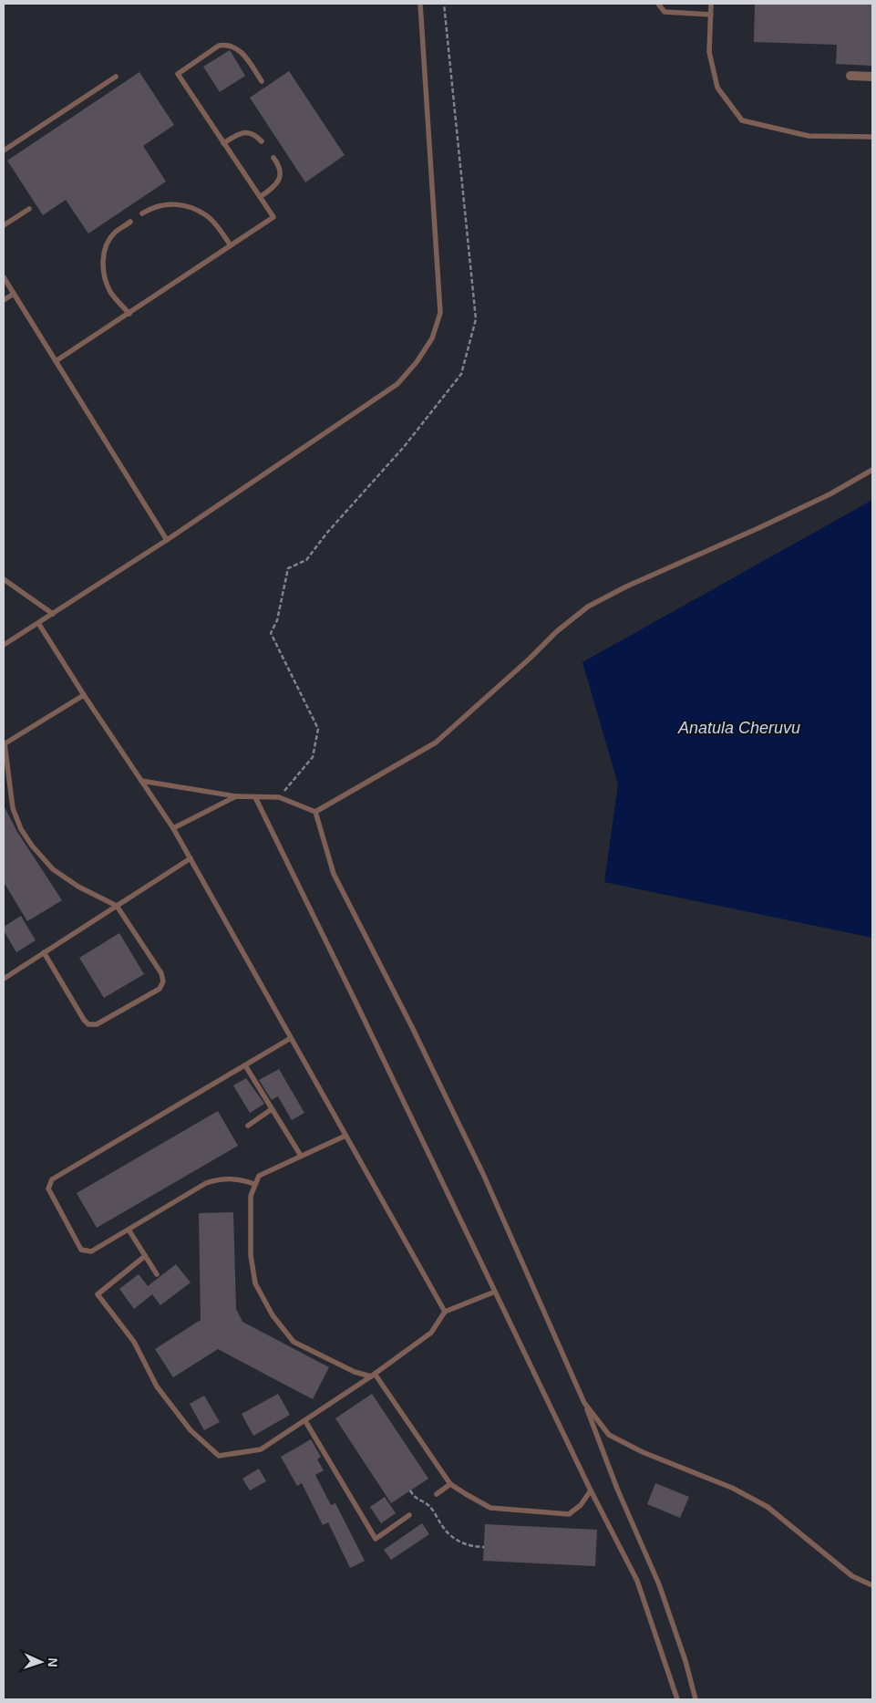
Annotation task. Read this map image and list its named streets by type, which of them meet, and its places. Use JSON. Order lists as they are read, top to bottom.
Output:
{
  "water": ["Anatula Cheruvu"],
  "north": "right"
}
